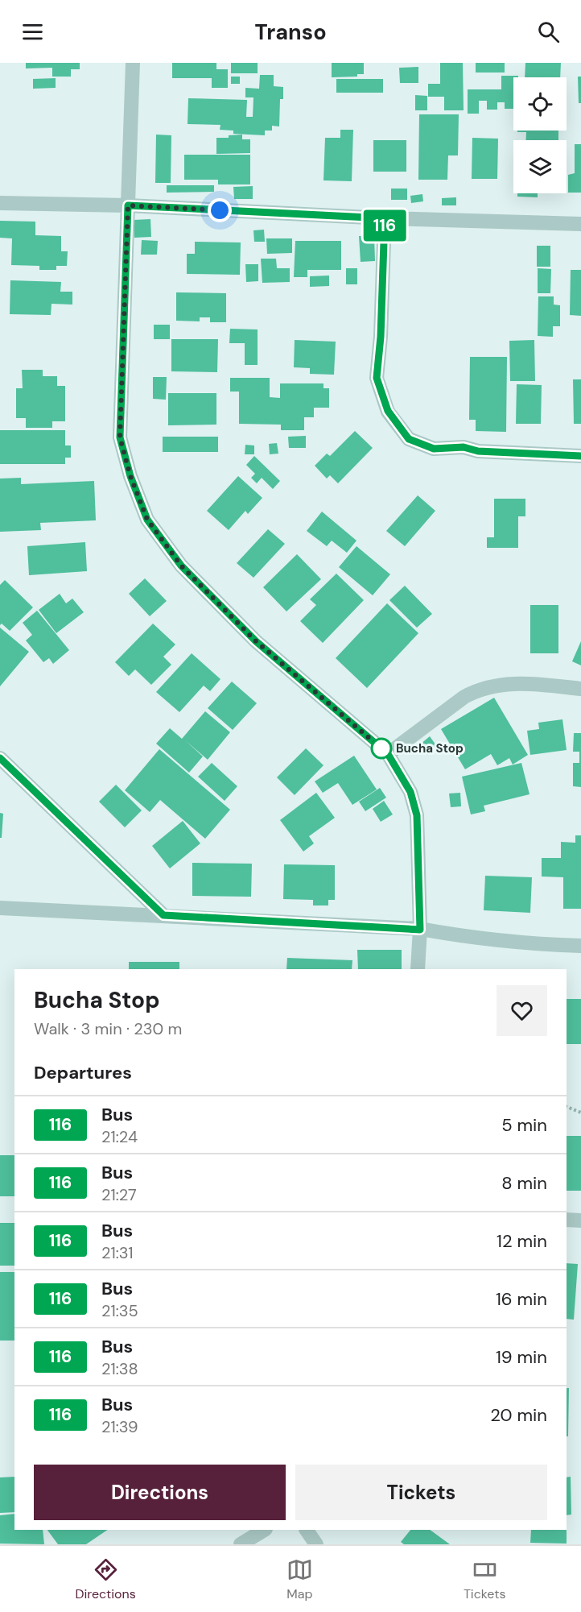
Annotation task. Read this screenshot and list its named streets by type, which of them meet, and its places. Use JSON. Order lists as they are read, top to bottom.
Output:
{
  "places": ["Bucha Stop"],
  "lines": ["bus line 116"],
  "page": {
    "header": "Transo",
    "on_map": "116",
    "heading": [
      ["Bucha Stop", "Walk · 3 min · 230 m"],
      "Departures"
    ],
    "list": [
      {
        "mark": "116",
        "name": "Bus",
        "note": "21:24",
        "value": "5 min"
      },
      {
        "mark": "116",
        "name": "Bus",
        "note": "21:27",
        "value": "8 min"
      },
      {
        "mark": "116",
        "name": "Bus",
        "note": "21:31",
        "value": "12 min"
      },
      {
        "mark": "116",
        "name": "Bus",
        "note": "21:35",
        "value": "16 min"
      },
      {
        "mark": "116",
        "name": "Bus",
        "note": "21:38",
        "value": "19 min"
      },
      {
        "mark": "116",
        "name": "Bus",
        "note": "21:39",
        "value": "20 min"
      }
    ],
    "buttons": ["Directions", "Tickets"],
    "tabs": ["Directions", "Map", "Tickets"]
  }
}
